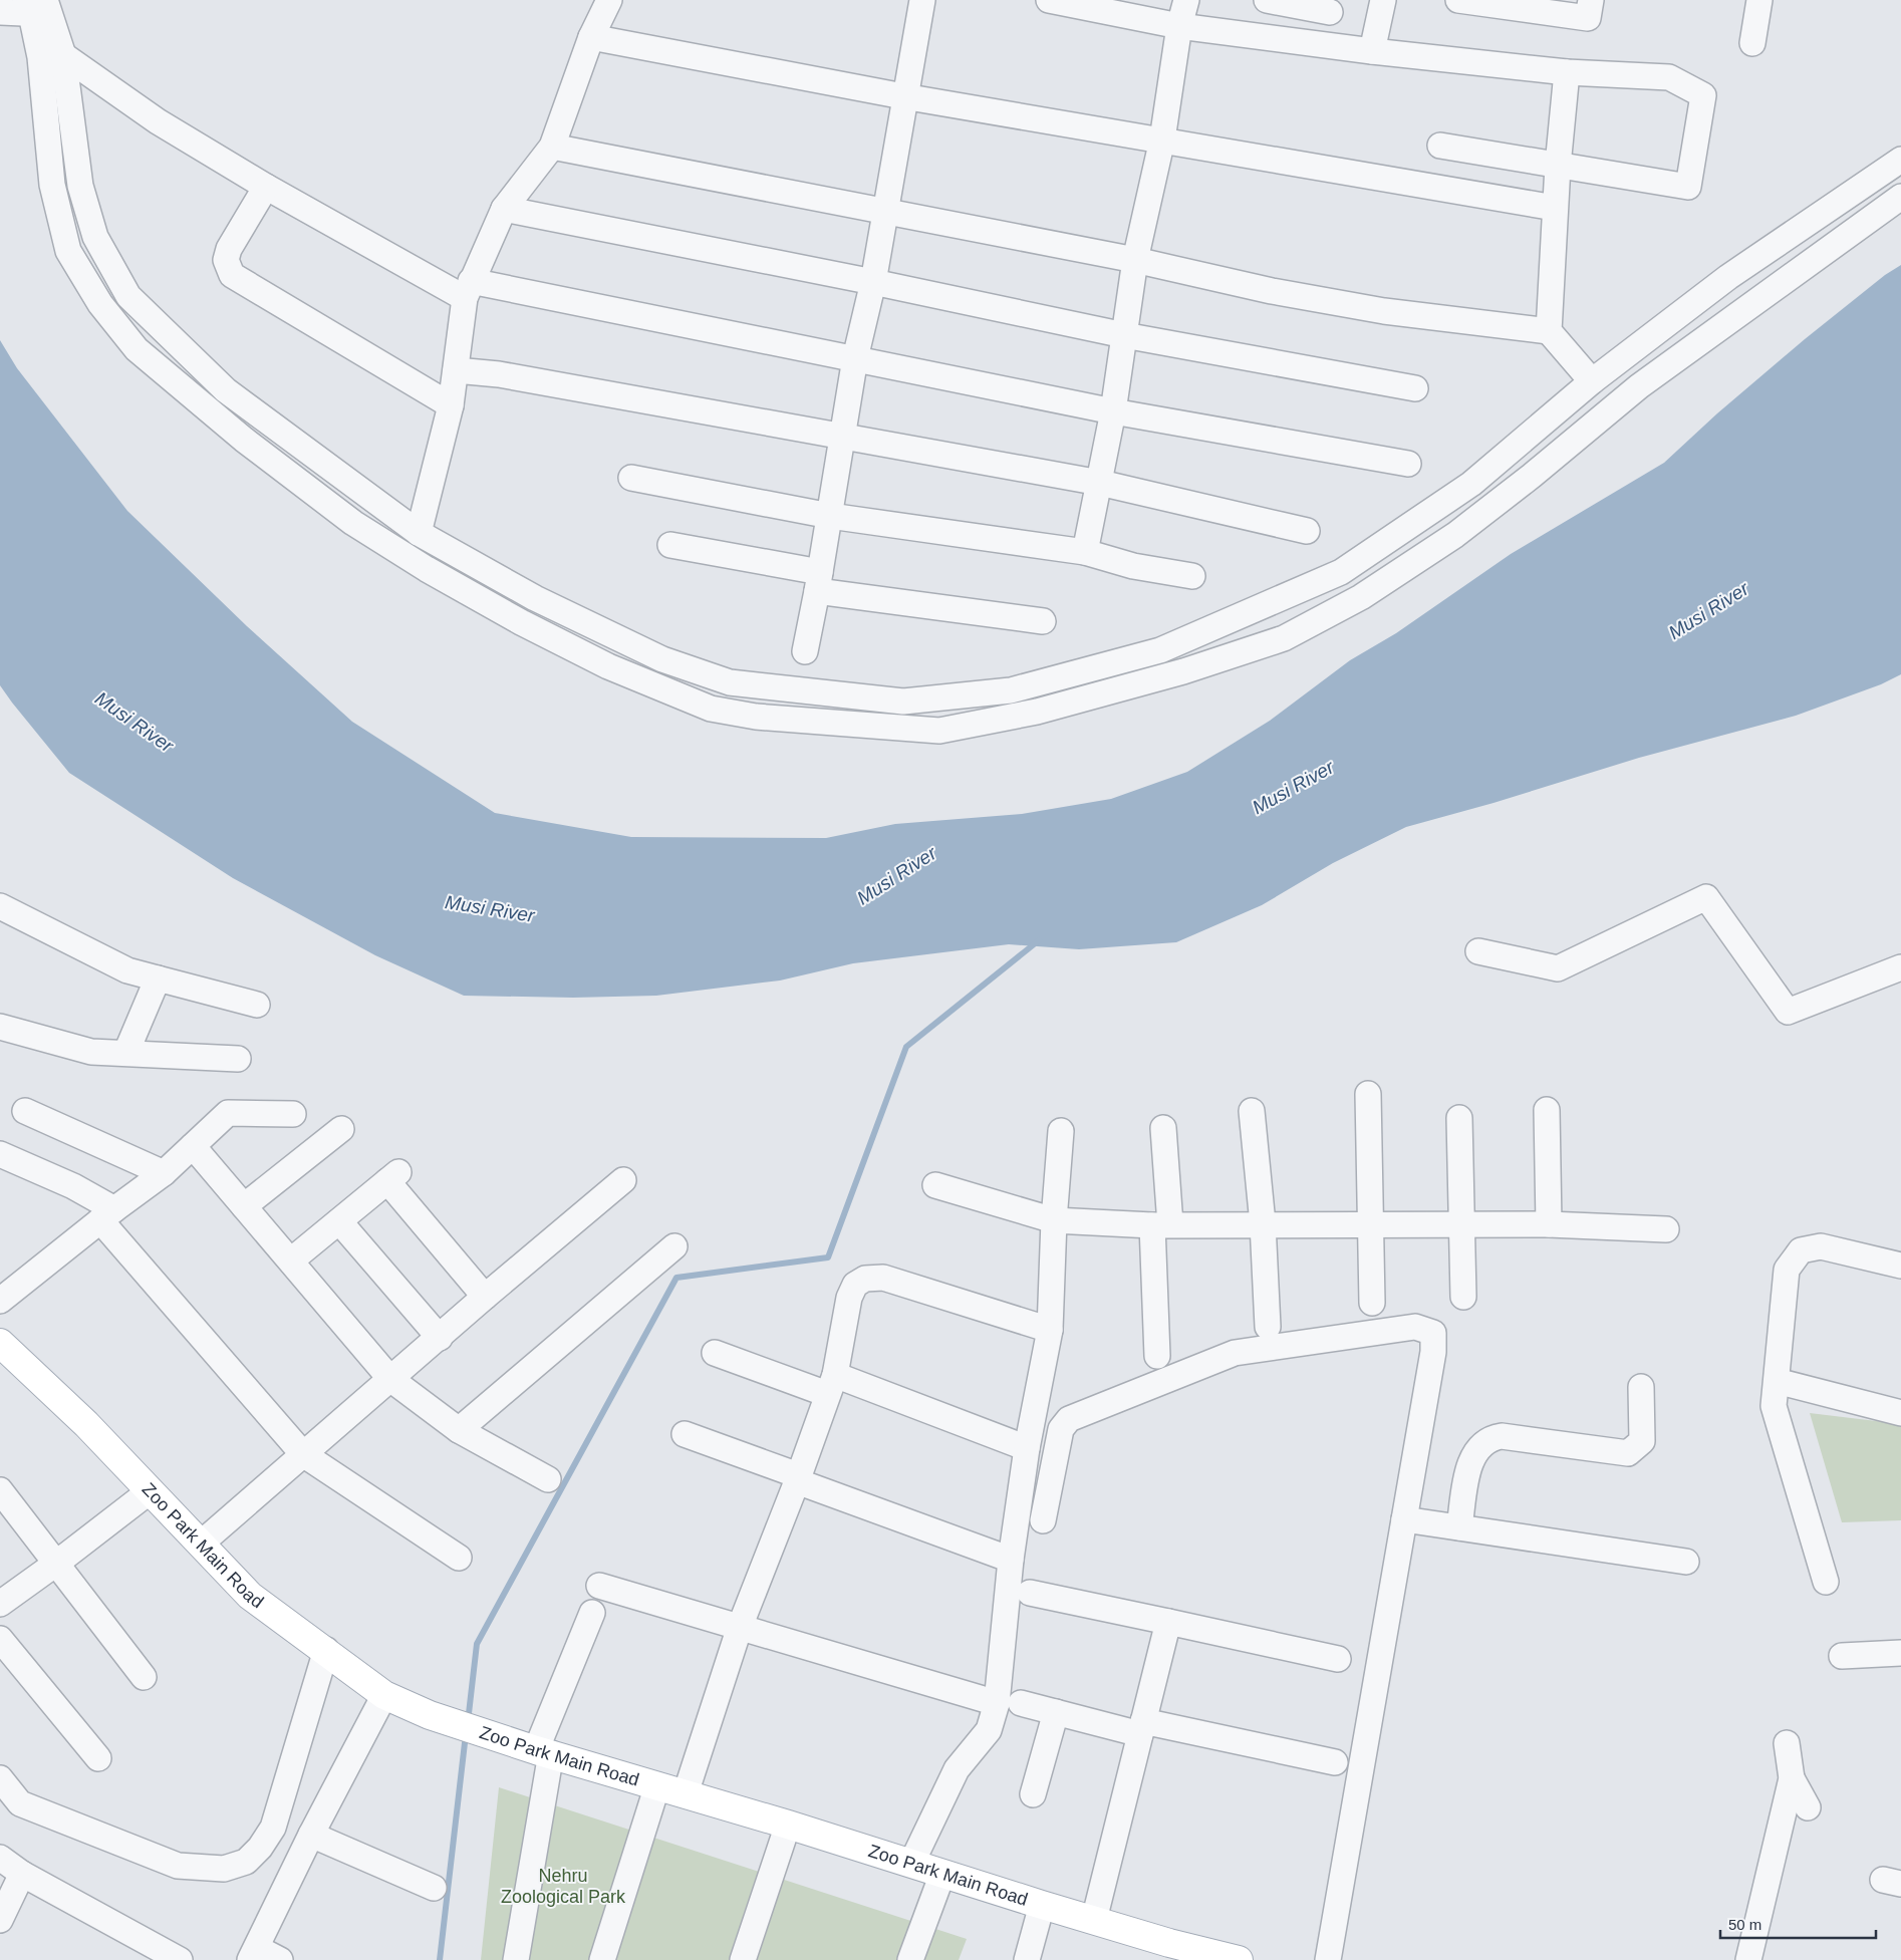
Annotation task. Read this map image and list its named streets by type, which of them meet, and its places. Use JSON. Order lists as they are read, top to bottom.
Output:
{
  "streets": {
    "main road": ["Zoo Park Main Road"]
  },
  "water": ["Musi River"],
  "parks": ["Nehru Zoological Park"],
  "scale_bar": "50 m"
}
